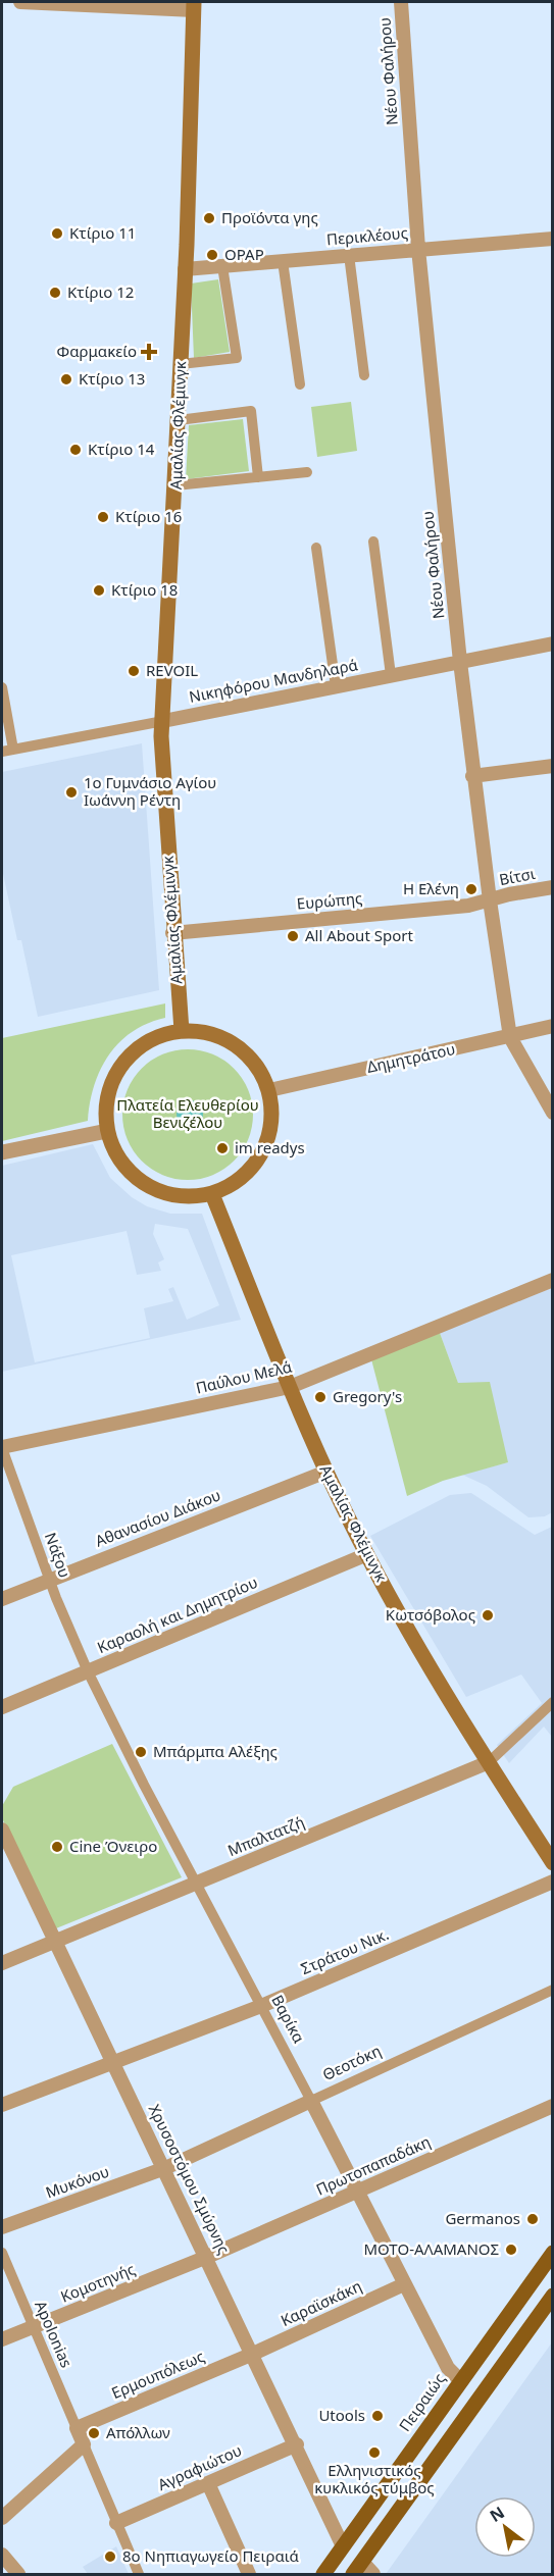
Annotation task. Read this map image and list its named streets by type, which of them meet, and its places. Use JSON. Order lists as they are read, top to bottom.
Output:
{
  "streets": {
    "main road": ["Αμαλίας Φλέμινγκ", "Πειραιώς"],
    "street": [
      "Νέου Φαλήρου",
      "Περικλέους",
      "Νικηφόρου Μανδηλαρά",
      "Βίτσι",
      "Ευρώπης",
      "Δημητράτου",
      "Παύλου Μελά",
      "Αθανασίου Διάκου",
      "Νάξου",
      "Καραολή και Δημητρίου",
      "Μπαλτατζή",
      "Στράτου Νικ.",
      "Βαρίκα",
      "Θεοτόκη",
      "Πρωτοπαπαδάκη",
      "Χρυσοστόμου Σμύρνης",
      "Μυκόνου",
      "Κομοτηνής",
      "Καραϊσκάκη",
      "Apolonias",
      "Ερμουπόλεως",
      "Αγραφιώτου"
    ]
  },
  "crossings": [
    ["Νέου Φαλήρου", "Περικλέους"],
    ["Νέου Φαλήρου", "Νικηφόρου Μανδηλαρά"],
    ["Νέου Φαλήρου", "Βίτσι"],
    ["Νέου Φαλήρου", "Ευρώπης"],
    ["Νέου Φαλήρου", "Δημητράτου"],
    ["Περικλέους", "Αμαλίας Φλέμινγκ"],
    ["Αμαλίας Φλέμινγκ", "Νικηφόρου Μανδηλαρά"],
    ["Αμαλίας Φλέμινγκ", "Ευρώπης"],
    ["Αμαλίας Φλέμινγκ", "Δημητράτου"],
    ["Αμαλίας Φλέμινγκ", "Παύλου Μελά"],
    ["Αμαλίας Φλέμινγκ", "Αθανασίου Διάκου"],
    ["Αμαλίας Φλέμινγκ", "Καραολή και Δημητρίου"],
    ["Αμαλίας Φλέμινγκ", "Μπαλτατζή"],
    ["Βίτσι", "Ευρώπης"],
    ["Παύλου Μελά", "Νάξου"],
    ["Αθανασίου Διάκου", "Νάξου"],
    ["Νάξου", "Καραολή και Δημητρίου"],
    ["Νάξου", "Βαρίκα"],
    ["Καραολή και Δημητρίου", "Βαρίκα"],
    ["Μπαλτατζή", "Βαρίκα"],
    ["Μπαλτατζή", "Χρυσοστόμου Σμύρνης"],
    ["Στράτου Νικ.", "Βαρίκα"],
    ["Στράτου Νικ.", "Χρυσοστόμου Σμύρνης"],
    ["Βαρίκα", "Θεοτόκη"],
    ["Βαρίκα", "Πρωτοπαπαδάκη"],
    ["Βαρίκα", "Καραϊσκάκη"],
    ["Βαρίκα", "Πειραιώς"],
    ["Θεοτόκη", "Χρυσοστόμου Σμύρνης"],
    ["Θεοτόκη", "Μυκόνου"],
    ["Πρωτοπαπαδάκη", "Χρυσοστόμου Σμύρνης"],
    ["Πρωτοπαπαδάκη", "Κομοτηνής"],
    ["Χρυσοστόμου Σμύρνης", "Μυκόνου"],
    ["Χρυσοστόμου Σμύρνης", "Κομοτηνής"],
    ["Χρυσοστόμου Σμύρνης", "Καραϊσκάκη"],
    ["Χρυσοστόμου Σμύρνης", "Ερμουπόλεως"],
    ["Χρυσοστόμου Σμύρνης", "Πειραιώς"],
    ["Χρυσοστόμου Σμύρνης", "Αγραφιώτου"],
    ["Κομοτηνής", "Apolonias"],
    ["Καραϊσκάκη", "Ερμουπόλεως"],
    ["Apolonias", "Ερμουπόλεως"]
  ],
  "parks": ["Πλατεία Ελευθερίου Βενιζέλου"],
  "places": {
    "other": [
      "Προϊόντα γης",
      "Κτίριο 11",
      "OPAP",
      "Κτίριο 12",
      "Κτίριο 13",
      "Κτίριο 14",
      "Κτίριο 16",
      "Κτίριο 18",
      "REVOIL",
      "1ο Γυμνάσιο Αγίου Ιωάννη Ρέντη",
      "Η Ελένη",
      "All About Sport",
      "im readys",
      "Gregory's",
      "Κωτσόβολος",
      "Μπάρμπα Αλέξης",
      "Cine Όνειρο",
      "Germanos",
      "MOTO-ΑΛΑΜΑΝΟΣ",
      "Utools",
      "Απόλλων",
      "Ελληνιστικός κυκλικός τύμβος",
      "8ο Νηπιαγωγείο Πειραιά"
    ],
    "health": ["Φαρμακείο"]
  },
  "north": "top left"
}
